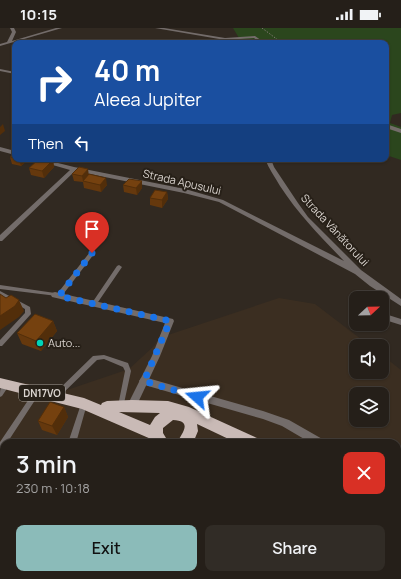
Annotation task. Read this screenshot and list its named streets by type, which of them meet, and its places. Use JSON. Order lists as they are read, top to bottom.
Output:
{
  "streets": {
    "highway": ["DN17VO"],
    "street": ["Strada Apusului", "Strada Vânătorului"]
  },
  "crossings": [
    ["Strada Apusului", "Strada Vânătorului"]
  ],
  "places": ["Auto..."],
  "north": "right",
  "page": {
    "status": "10:15",
    "turn": ["40 m", "Aleea Jupiter"],
    "then": "Then",
    "heading": ["3 min", "230 m · 10:18"],
    "buttons": ["Exit", "Share"]
  }
}
